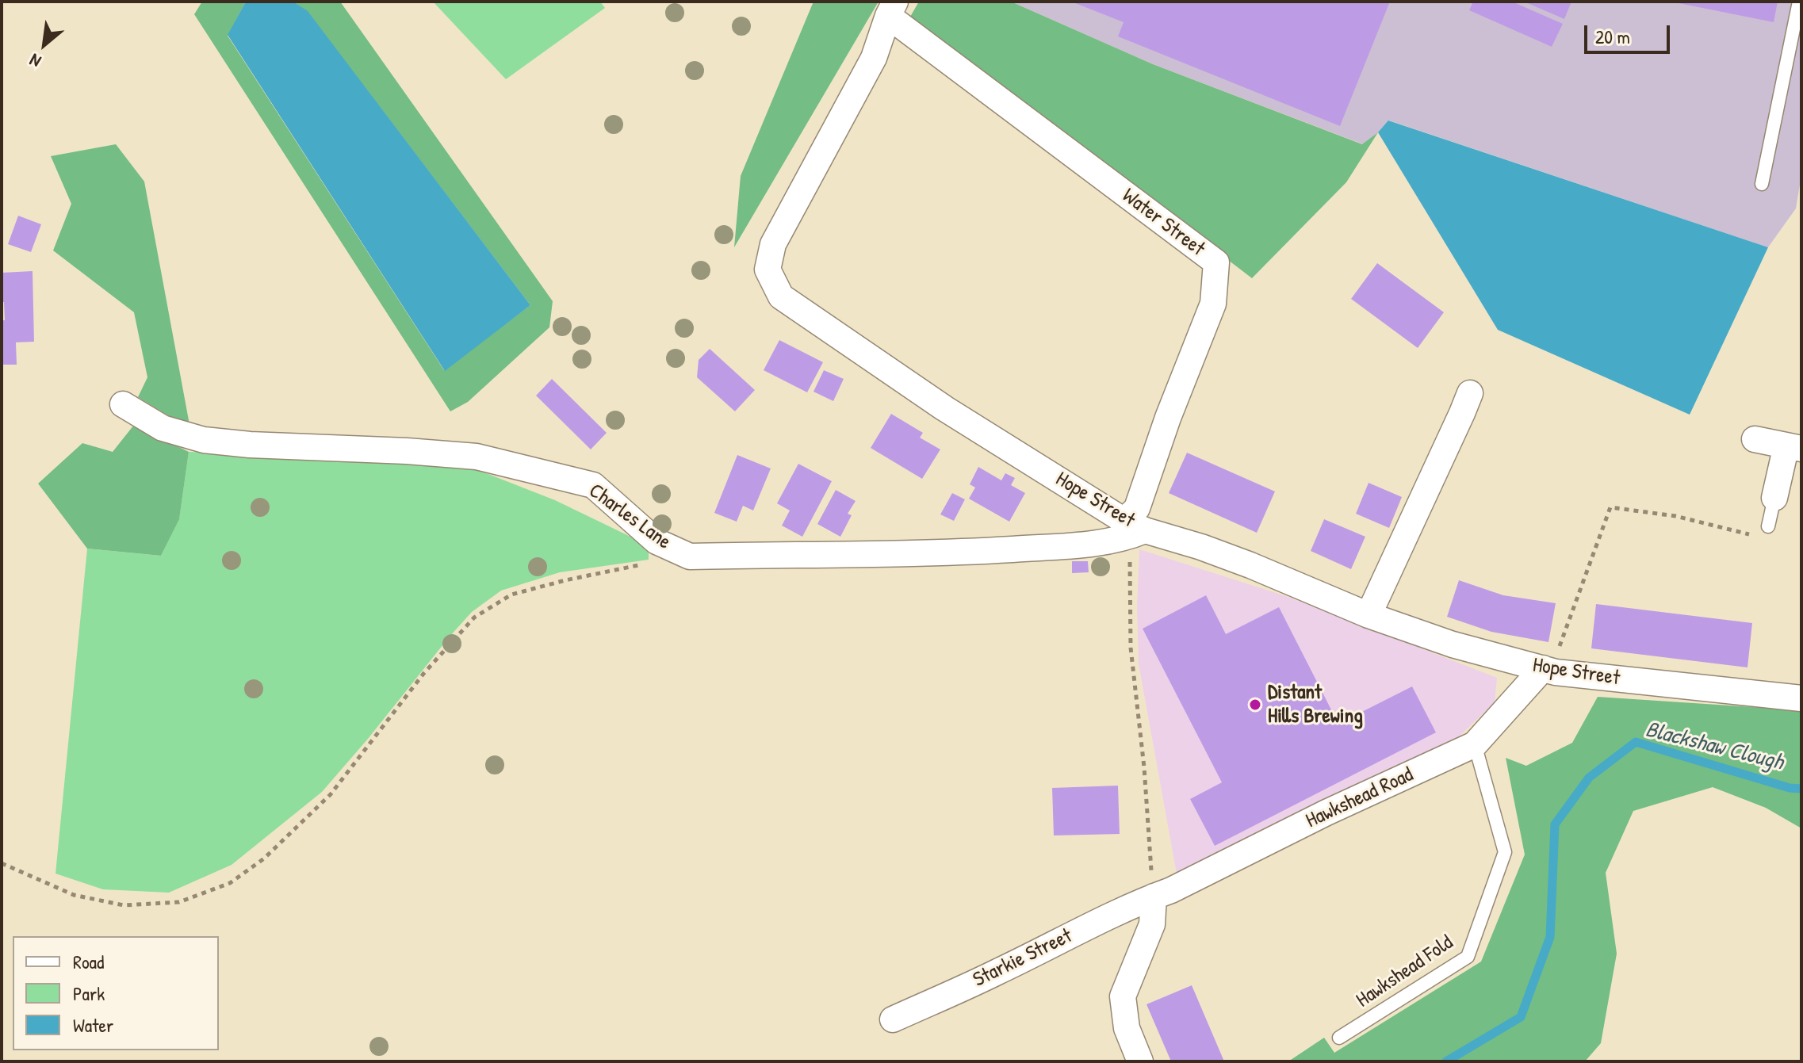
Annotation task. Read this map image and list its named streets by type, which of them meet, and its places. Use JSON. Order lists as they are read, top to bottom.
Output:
{
  "streets": {
    "street": [
      "Water Street",
      "Hope Street",
      "Charles Lane",
      "Hawkshead Road",
      "Starkie Street"
    ],
    "lane": ["Hawkshead Fold"]
  },
  "crossings": [
    ["Water Street", "Hope Street"],
    ["Water Street", "Charles Lane"],
    ["Hope Street", "Charles Lane"],
    ["Hope Street", "Hawkshead Road"],
    ["Hawkshead Road", "Starkie Street"],
    ["Hawkshead Road", "Hawkshead Fold"]
  ],
  "water": ["Blackshaw Clough"],
  "places": ["Distant Hills Brewing"],
  "legend": ["Road", "Park", "Water"],
  "scale_bar": "20 m",
  "north": "bottom left"
}
